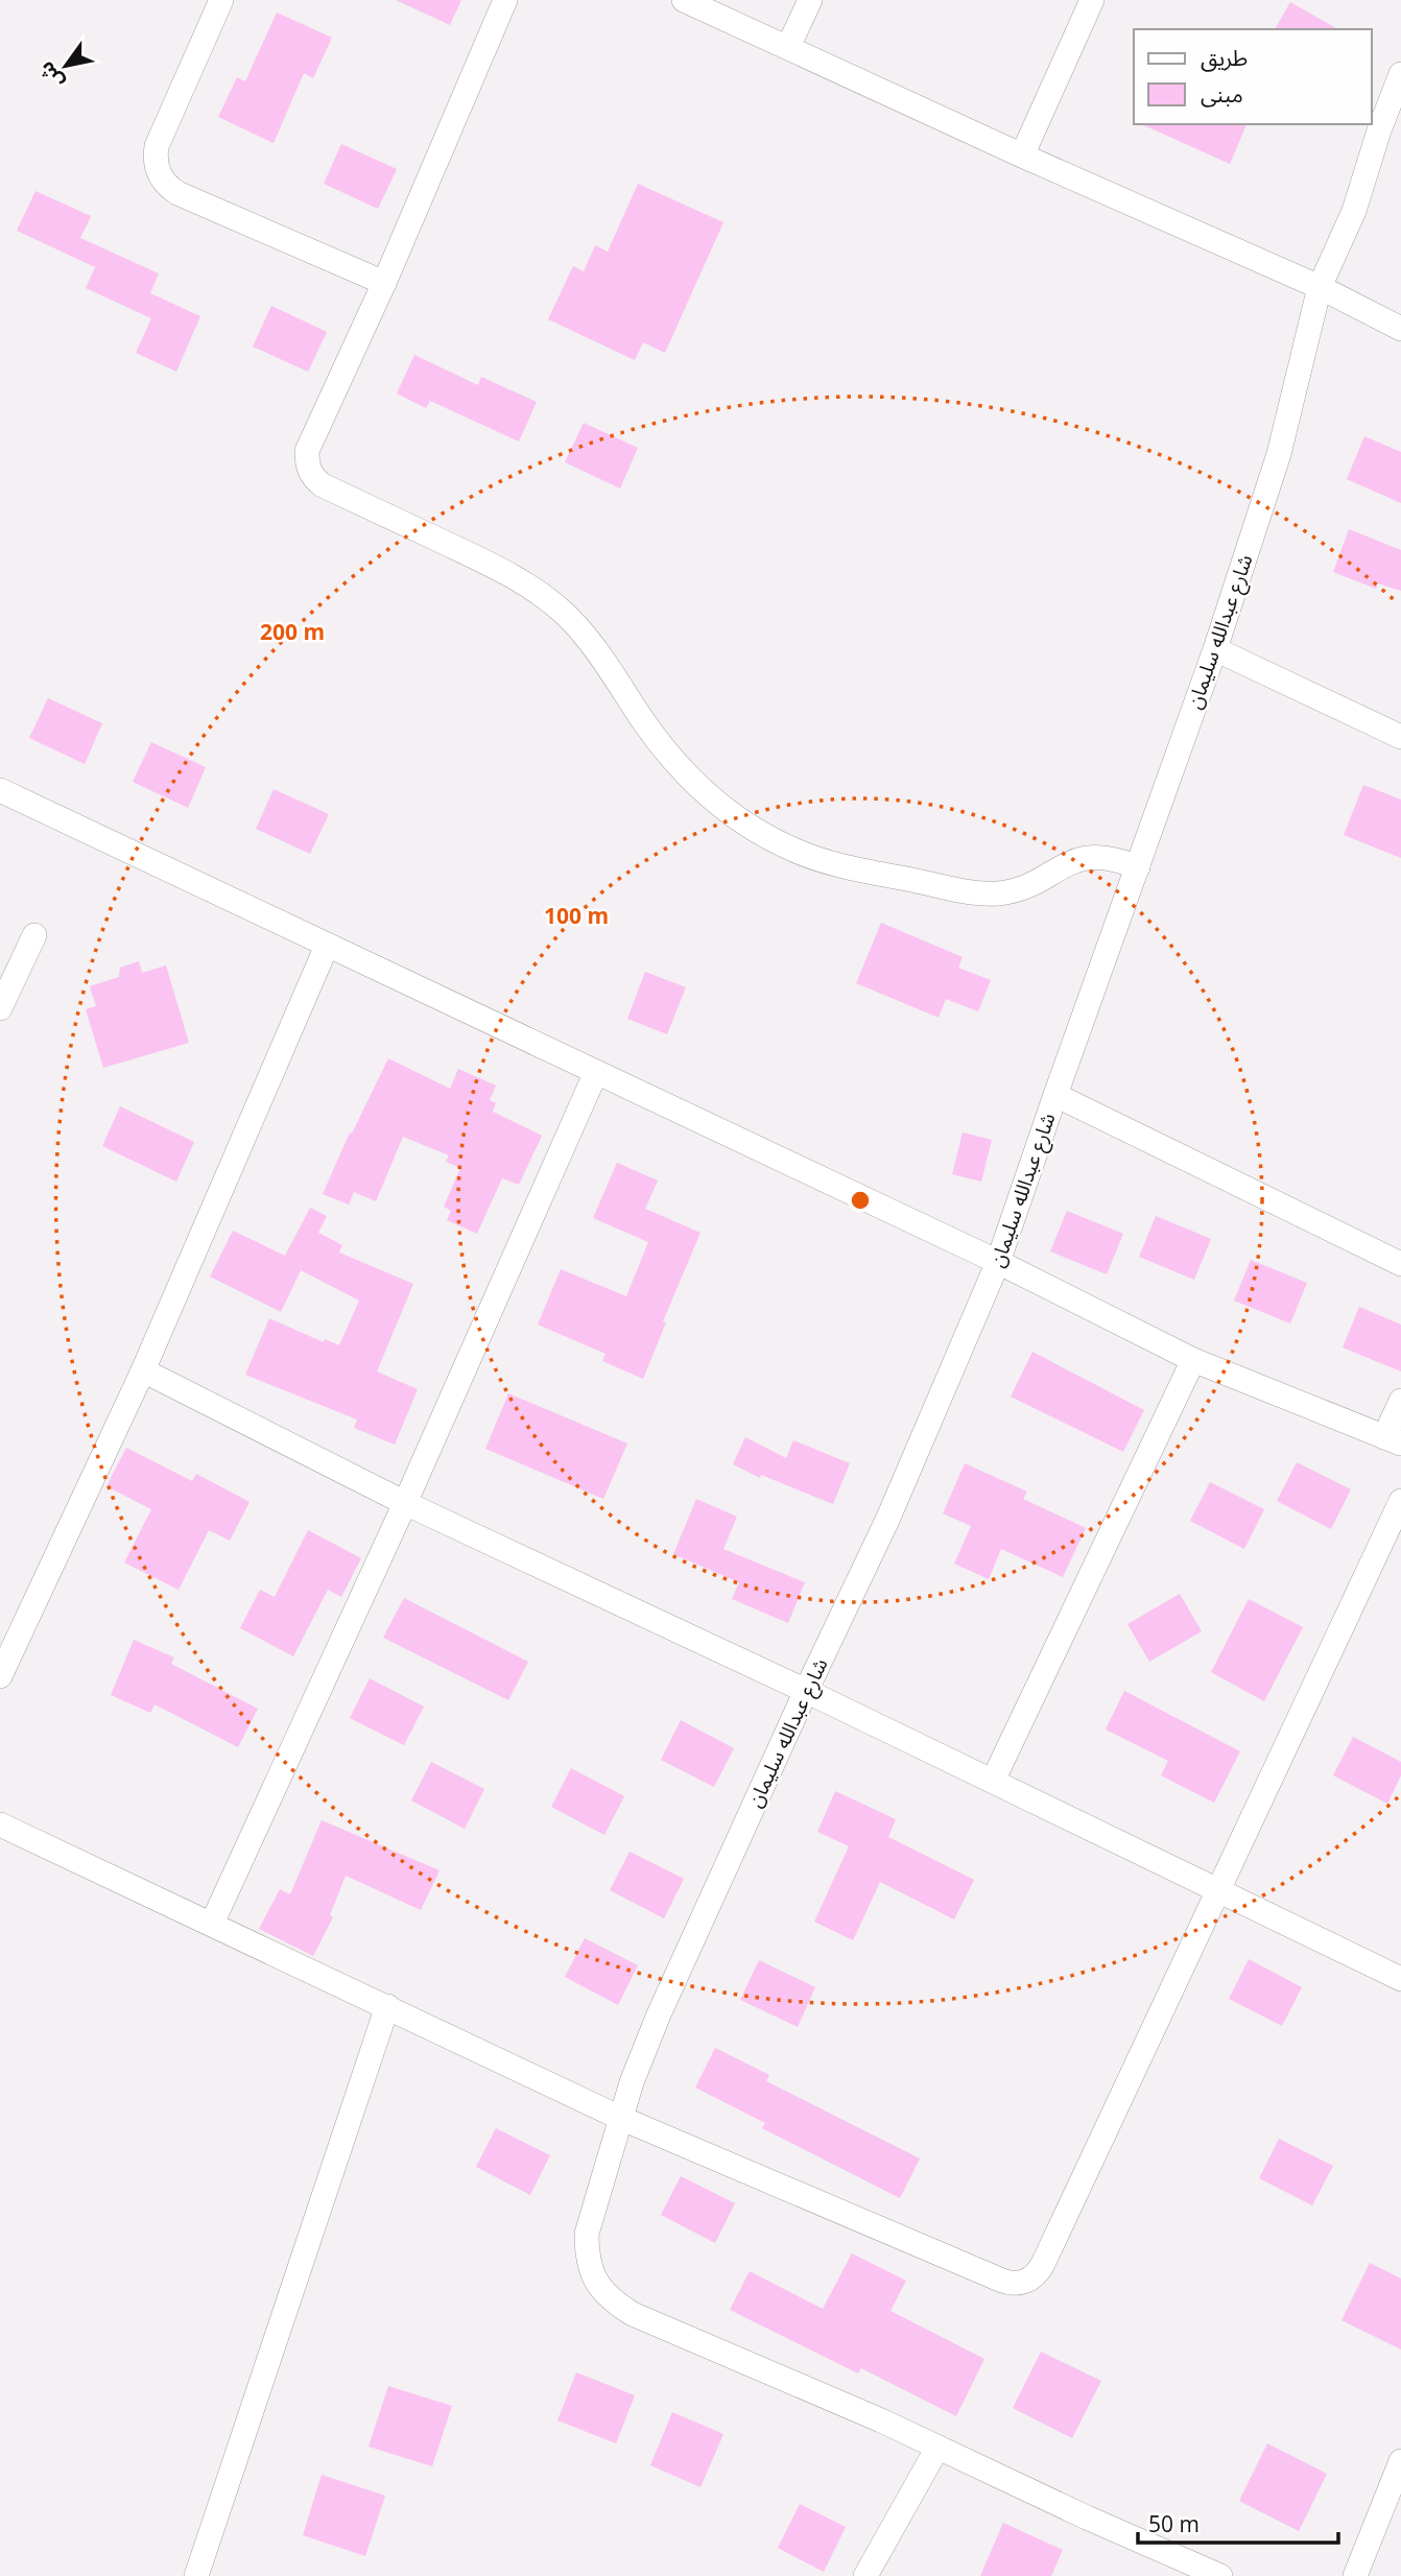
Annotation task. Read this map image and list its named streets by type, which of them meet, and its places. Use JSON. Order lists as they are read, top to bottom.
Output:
{
  "streets": {
    "street": ["شارع عبدالله سليمان"]
  },
  "legend": ["طريق", "مبنى"],
  "scale_bar": "50 m",
  "north": "bottom left",
  "rings": ["200 m", "100 m"]
}
